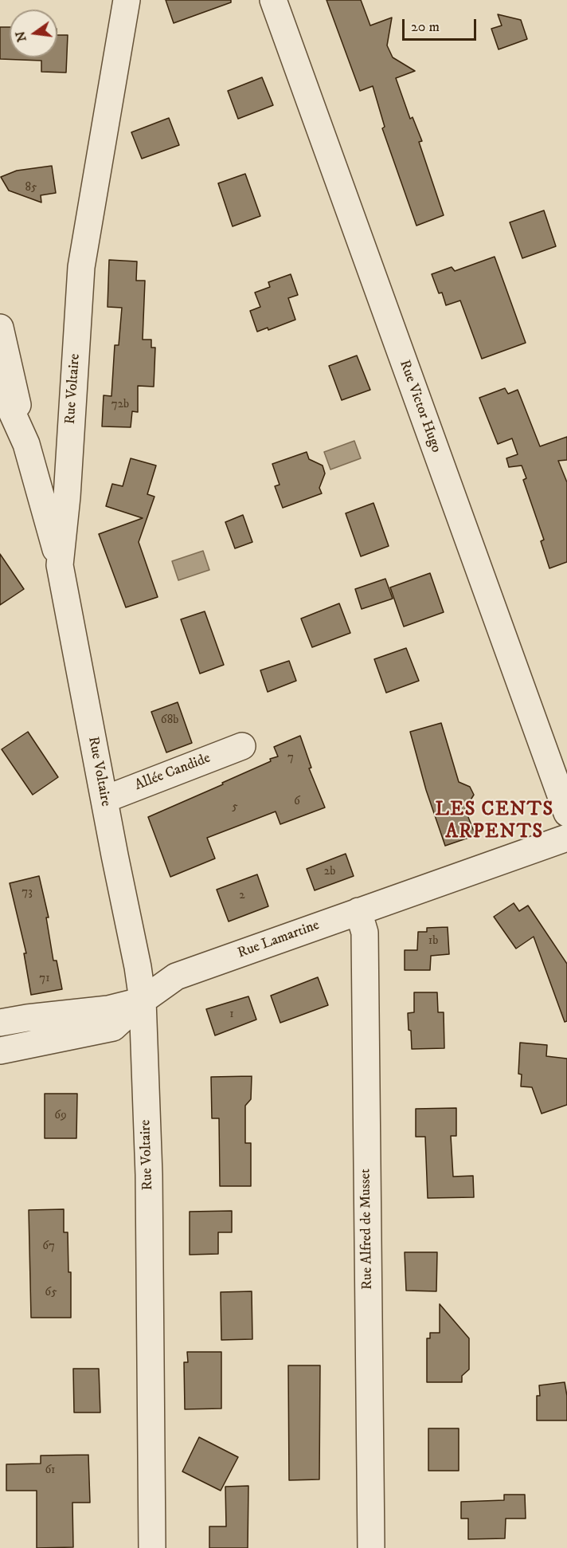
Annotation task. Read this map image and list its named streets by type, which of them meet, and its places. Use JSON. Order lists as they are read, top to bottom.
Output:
{
  "streets": {
    "street": [
      "Rue Voltaire",
      "Rue Victor Hugo",
      "Allée Candide",
      "Rue Lamartine",
      "Rue Alfred de Musset"
    ]
  },
  "crossings": [
    ["Rue Voltaire", "Allée Candide"],
    ["Rue Voltaire", "Rue Lamartine"],
    ["Rue Lamartine", "Rue Alfred de Musset"]
  ],
  "districts": ["LES CENTS ARPENTS"],
  "house_numbers": [
    "85",
    "72b",
    "68b",
    "7",
    "6",
    "5",
    "2b",
    "73",
    "2",
    "1b",
    "71",
    "1",
    "69",
    "67",
    "65",
    "61"
  ],
  "scale_bar": "20 m",
  "north": "left"
}
